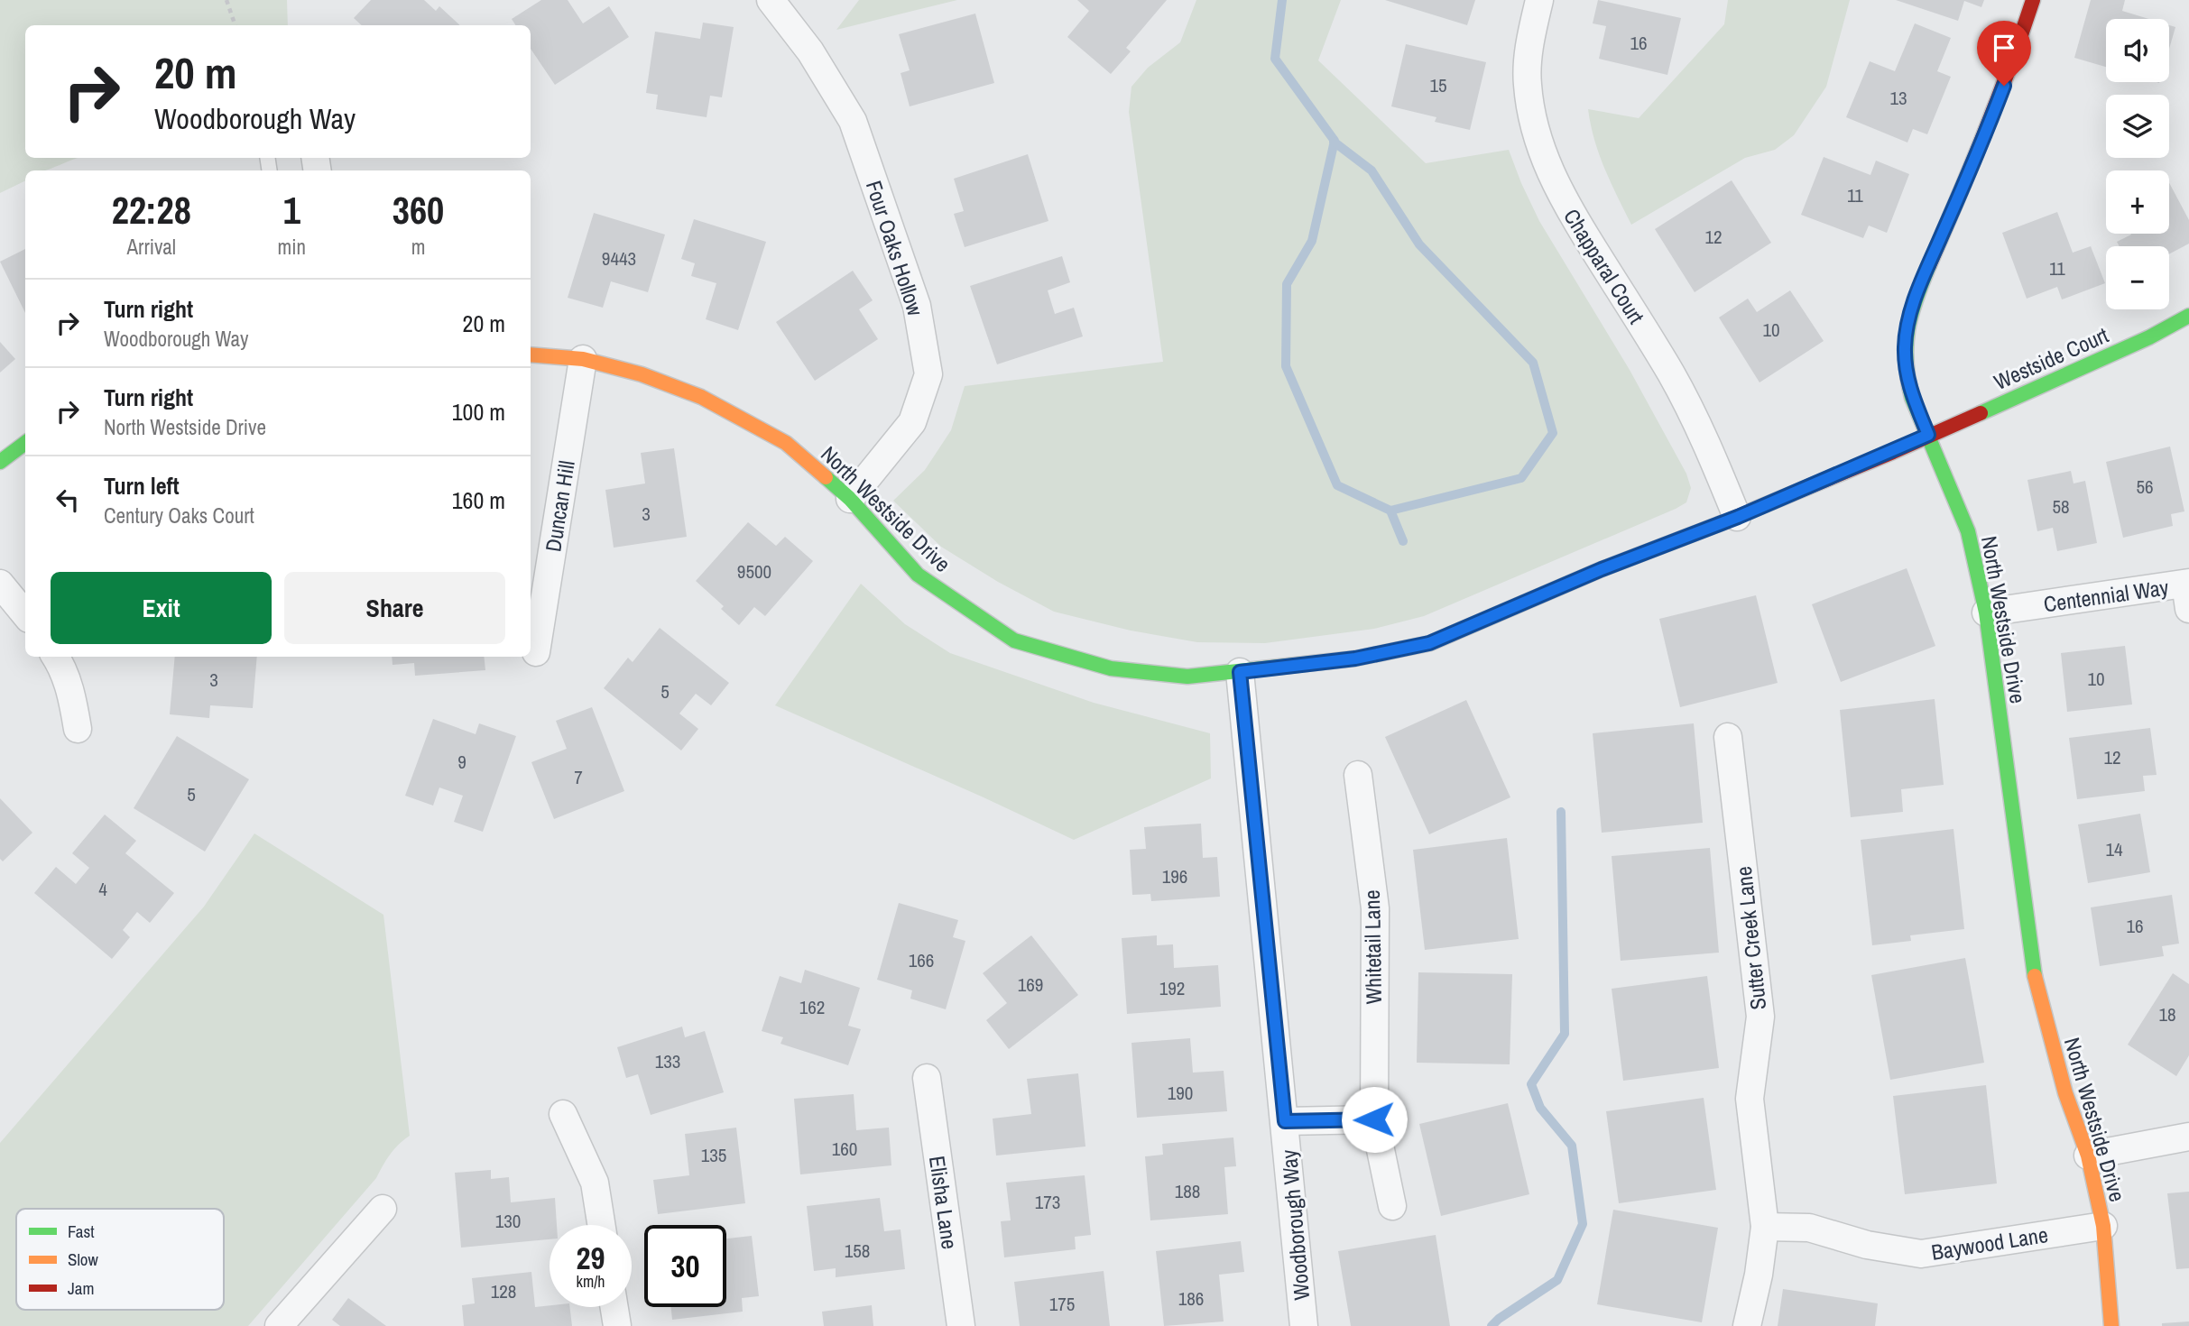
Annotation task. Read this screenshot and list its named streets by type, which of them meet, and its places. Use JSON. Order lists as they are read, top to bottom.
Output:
{
  "streets": {
    "street": [
      "Four Oaks Hollow",
      "Chapparal Court",
      "Westside Court",
      "Duncan Hill",
      "North Westside Drive",
      "Centennial Way",
      "Sutter Creek Lane",
      "Whitetail Lane",
      "Elisha Lane",
      "Woodborough Way",
      "Baywood Lane"
    ]
  },
  "crossings": [
    ["Four Oaks Hollow", "North Westside Drive"],
    ["Chapparal Court", "North Westside Drive"],
    ["Westside Court", "North Westside Drive"],
    ["Duncan Hill", "North Westside Drive"],
    ["North Westside Drive", "Centennial Way"],
    ["North Westside Drive", "Woodborough Way"],
    ["North Westside Drive", "Baywood Lane"],
    ["Sutter Creek Lane", "Baywood Lane"]
  ],
  "house_numbers": [
    "16",
    "15",
    "13",
    "11",
    "12",
    "9443",
    "11",
    "10",
    "56",
    "58",
    "3",
    "9500",
    "10",
    "3",
    "5",
    "12",
    "9",
    "7",
    "5",
    "14",
    "196",
    "4",
    "16",
    "166",
    "169",
    "192",
    "162",
    "18",
    "133",
    "190",
    "160",
    "135",
    "188",
    "173",
    "130",
    "158",
    "128",
    "186",
    "175"
  ],
  "legend": ["Fast", "Slow", "Jam"],
  "page": {
    "map_buttons": ["+", "−"],
    "turn": ["20 m", "Woodborough Way"],
    "eta": [
      "22:28",
      "Arrival",
      "1",
      "min",
      "360",
      "m"
    ],
    "list": [
      {
        "name": "Turn right",
        "note": "Woodborough Way",
        "value": "20 m"
      },
      {
        "name": "Turn right",
        "note": "North Westside Drive",
        "value": "100 m"
      },
      {
        "name": "Turn left",
        "note": "Century Oaks Court",
        "value": "160 m"
      }
    ],
    "buttons": ["Exit", "Share"],
    "speed": "29 km/h",
    "limit": "30"
  }
}
